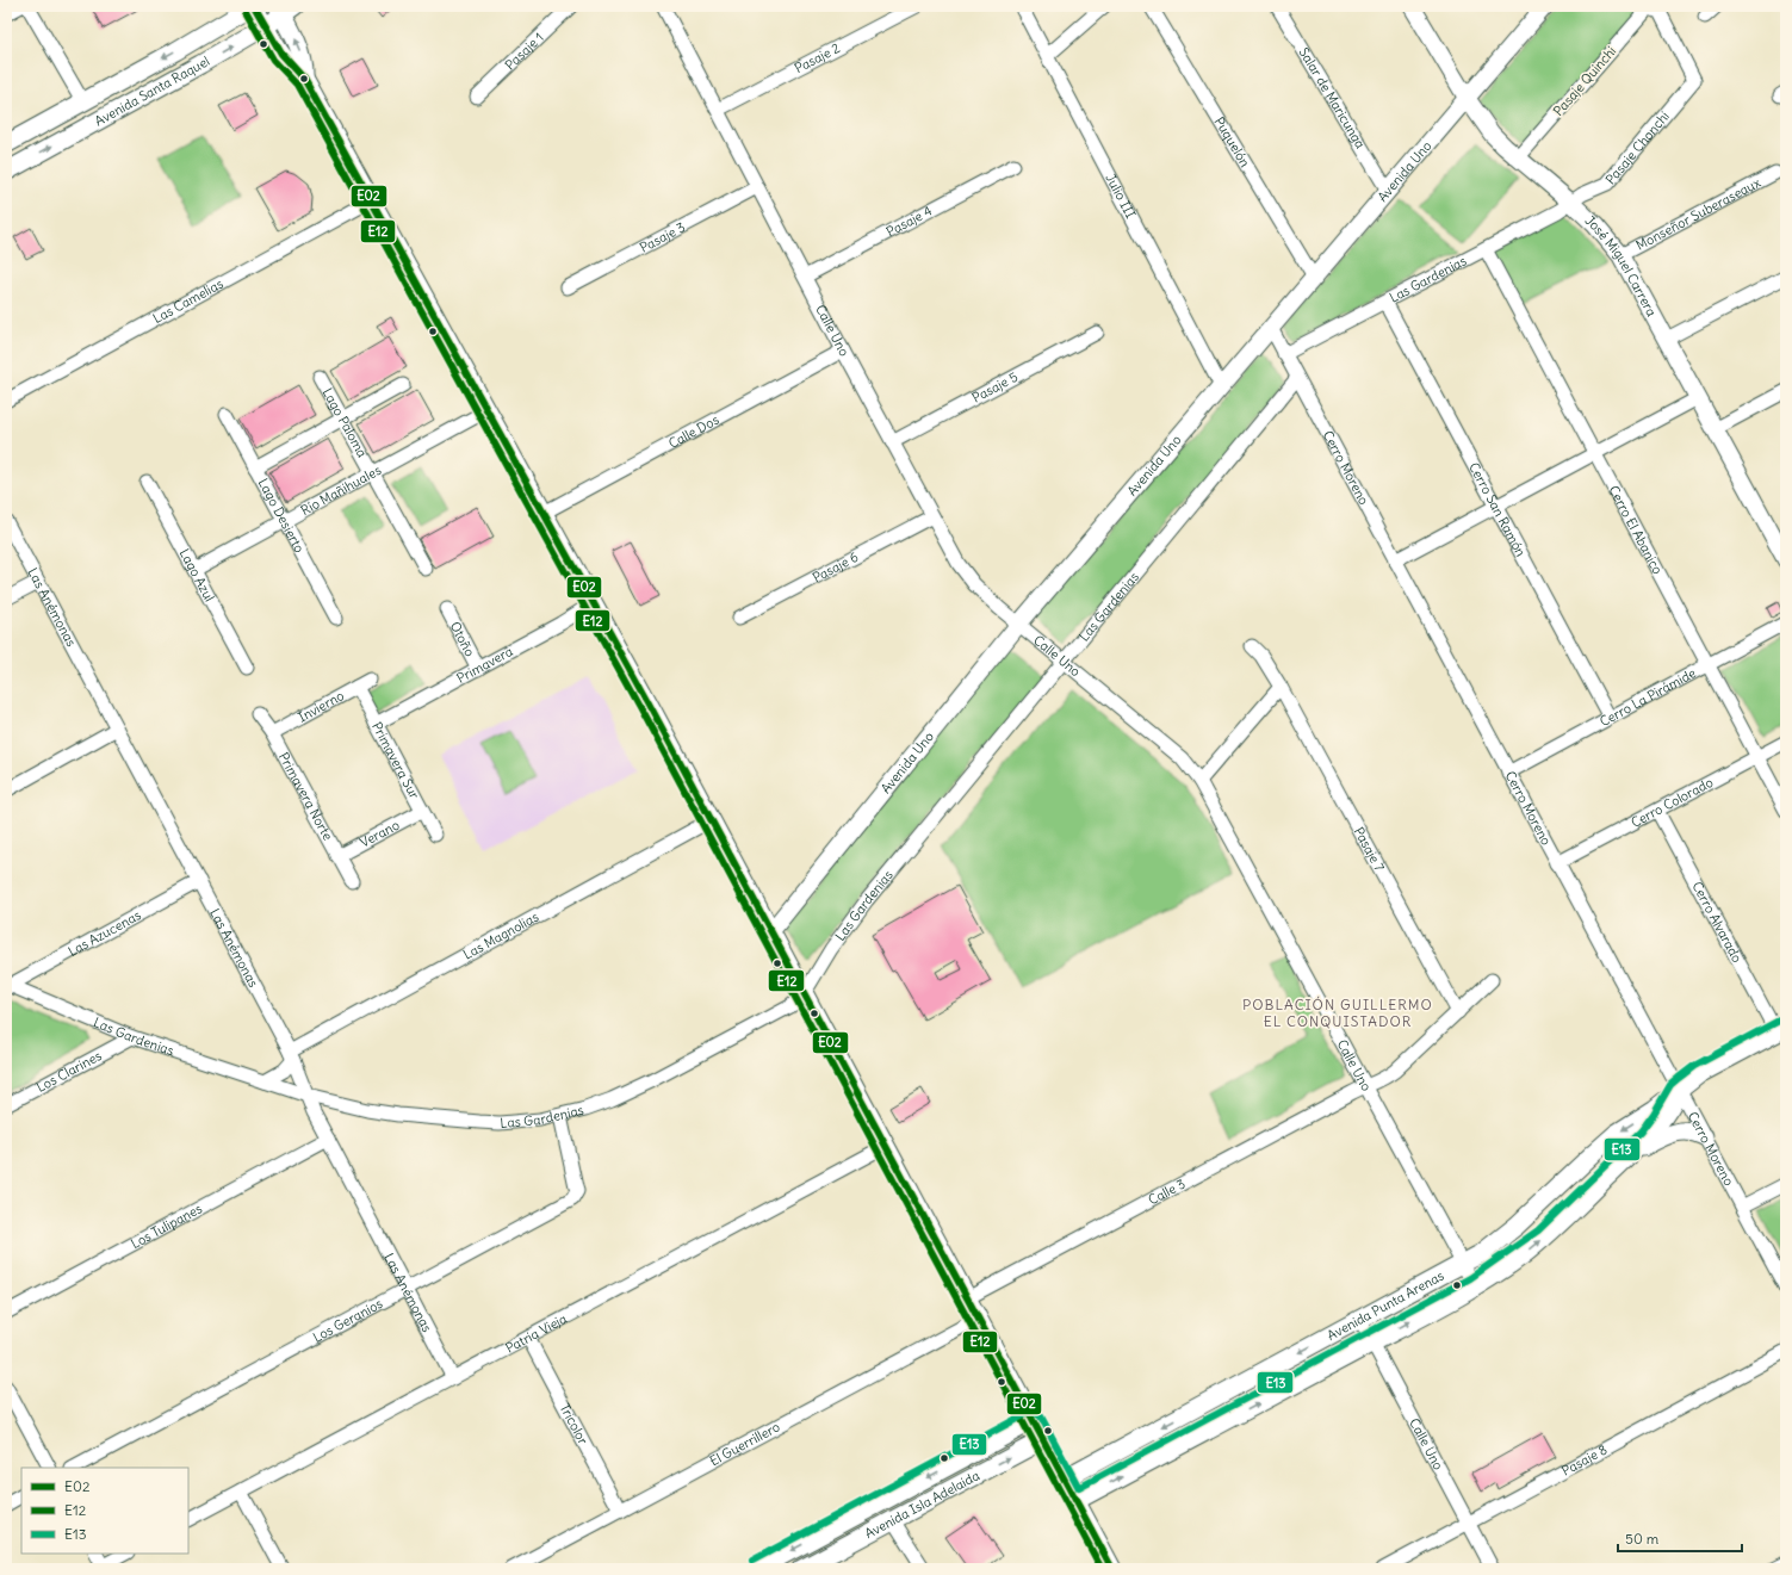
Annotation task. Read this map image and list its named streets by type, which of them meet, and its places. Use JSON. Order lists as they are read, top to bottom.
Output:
{
  "streets": {
    "main road": ["Avenida Santa Raquel", "Avenida Punta Arenas", "Avenida Isla Adelaida"],
    "street": [
      "Pasaje 1",
      "Pasaje 2",
      "Pasaje Quinchi",
      "Salar de Maricunga",
      "Puquelón",
      "Pasaje Chonchi",
      "Avenida Uno",
      "Julio III",
      "Monseñor Suberaseaux",
      "Pasaje 4",
      "Pasaje 3",
      "José Miguel Carrera",
      "Las Gardenias",
      "Las Camelias",
      "Calle Uno",
      "Pasaje 5",
      "Lago Paloma",
      "Calle Dos",
      "Cerro Moreno",
      "Río Mañihuales",
      "Cerro San Ramón",
      "Lago Desierto",
      "Cerro El Abanico",
      "Pasaje 6",
      "Lago Azul",
      "Las Anémonas",
      "Otoño",
      "Primavera",
      "Cerro La Pirámide",
      "Invierno",
      "Primavera Sur",
      "Primavera Norte",
      "Cerro Colorado",
      "Verano",
      "Pasaje 7",
      "Cerro Alvarado",
      "Las Azucenas",
      "Las Magnolias",
      "Los Clarines",
      "Calle 3",
      "Los Tulipanes",
      "Los Geranios",
      "Patria Vieja",
      "Tricolor",
      "El Guerrillero",
      "Pasaje 8"
    ]
  },
  "crossings": [
    ["Pasaje 2", "Calle Uno"],
    ["Pasaje Quinchi", "Pasaje Chonchi"],
    ["Pasaje Quinchi", "José Miguel Carrera"],
    ["Salar de Maricunga", "Avenida Uno"],
    ["Puquelón", "Avenida Uno"],
    ["Pasaje Chonchi", "José Miguel Carrera"],
    ["Pasaje Chonchi", "Las Gardenias"],
    ["Avenida Uno", "Julio III"],
    ["Avenida Uno", "José Miguel Carrera"],
    ["Avenida Uno", "Calle Uno"],
    ["Avenida Uno", "Cerro Moreno"],
    ["Monseñor Suberaseaux", "José Miguel Carrera"],
    ["Pasaje 4", "Calle Uno"],
    ["Pasaje 3", "Calle Uno"],
    ["José Miguel Carrera", "Las Gardenias"],
    ["Las Gardenias", "Calle Uno"],
    ["Las Gardenias", "Cerro Moreno"],
    ["Las Gardenias", "Cerro San Ramón"],
    ["Las Gardenias", "Cerro El Abanico"],
    ["Las Gardenias", "Las Anémonas"],
    ["Las Gardenias", "Las Azucenas"],
    ["Las Gardenias", "Los Clarines"],
    ["Las Gardenias", "Los Geranios"],
    ["Calle Uno", "Pasaje 5"],
    ["Calle Uno", "Calle Dos"],
    ["Calle Uno", "Pasaje 6"],
    ["Calle Uno", "Calle 3"],
    ["Calle Uno", "Avenida Punta Arenas"],
    ["Calle Uno", "Pasaje 8"],
    ["Lago Paloma", "Río Mañihuales"],
    ["Cerro Moreno", "Cerro La Pirámide"],
    ["Cerro Moreno", "Cerro Colorado"],
    ["Cerro Moreno", "Avenida Punta Arenas"],
    ["Río Mañihuales", "Lago Desierto"],
    ["Río Mañihuales", "Lago Azul"],
    ["Cerro San Ramón", "Cerro La Pirámide"],
    ["Cerro El Abanico", "Cerro La Pirámide"],
    ["Cerro El Abanico", "Cerro Colorado"],
    ["Las Anémonas", "Las Azucenas"],
    ["Las Anémonas", "Las Magnolias"],
    ["Las Anémonas", "Los Tulipanes"],
    ["Las Anémonas", "Los Geranios"],
    ["Las Anémonas", "Patria Vieja"],
    ["Otoño", "Primavera"],
    ["Primavera", "Primavera Sur"],
    ["Invierno", "Primavera Sur"],
    ["Invierno", "Primavera Norte"],
    ["Primavera Sur", "Verano"],
    ["Primavera Norte", "Verano"],
    ["Cerro Colorado", "Cerro Alvarado"],
    ["Pasaje 7", "Calle 3"],
    ["Cerro Alvarado", "Avenida Punta Arenas"],
    ["Patria Vieja", "Tricolor"],
    ["Tricolor", "El Guerrillero"]
  ],
  "districts": ["POBLACIÓN GUILLERMO EL CONQUISTADOR"],
  "lines": ["transit line E02", "transit line E12", "transit line E13"],
  "legend": ["E02", "E12", "E13"],
  "scale_bar": "50 m"
}
